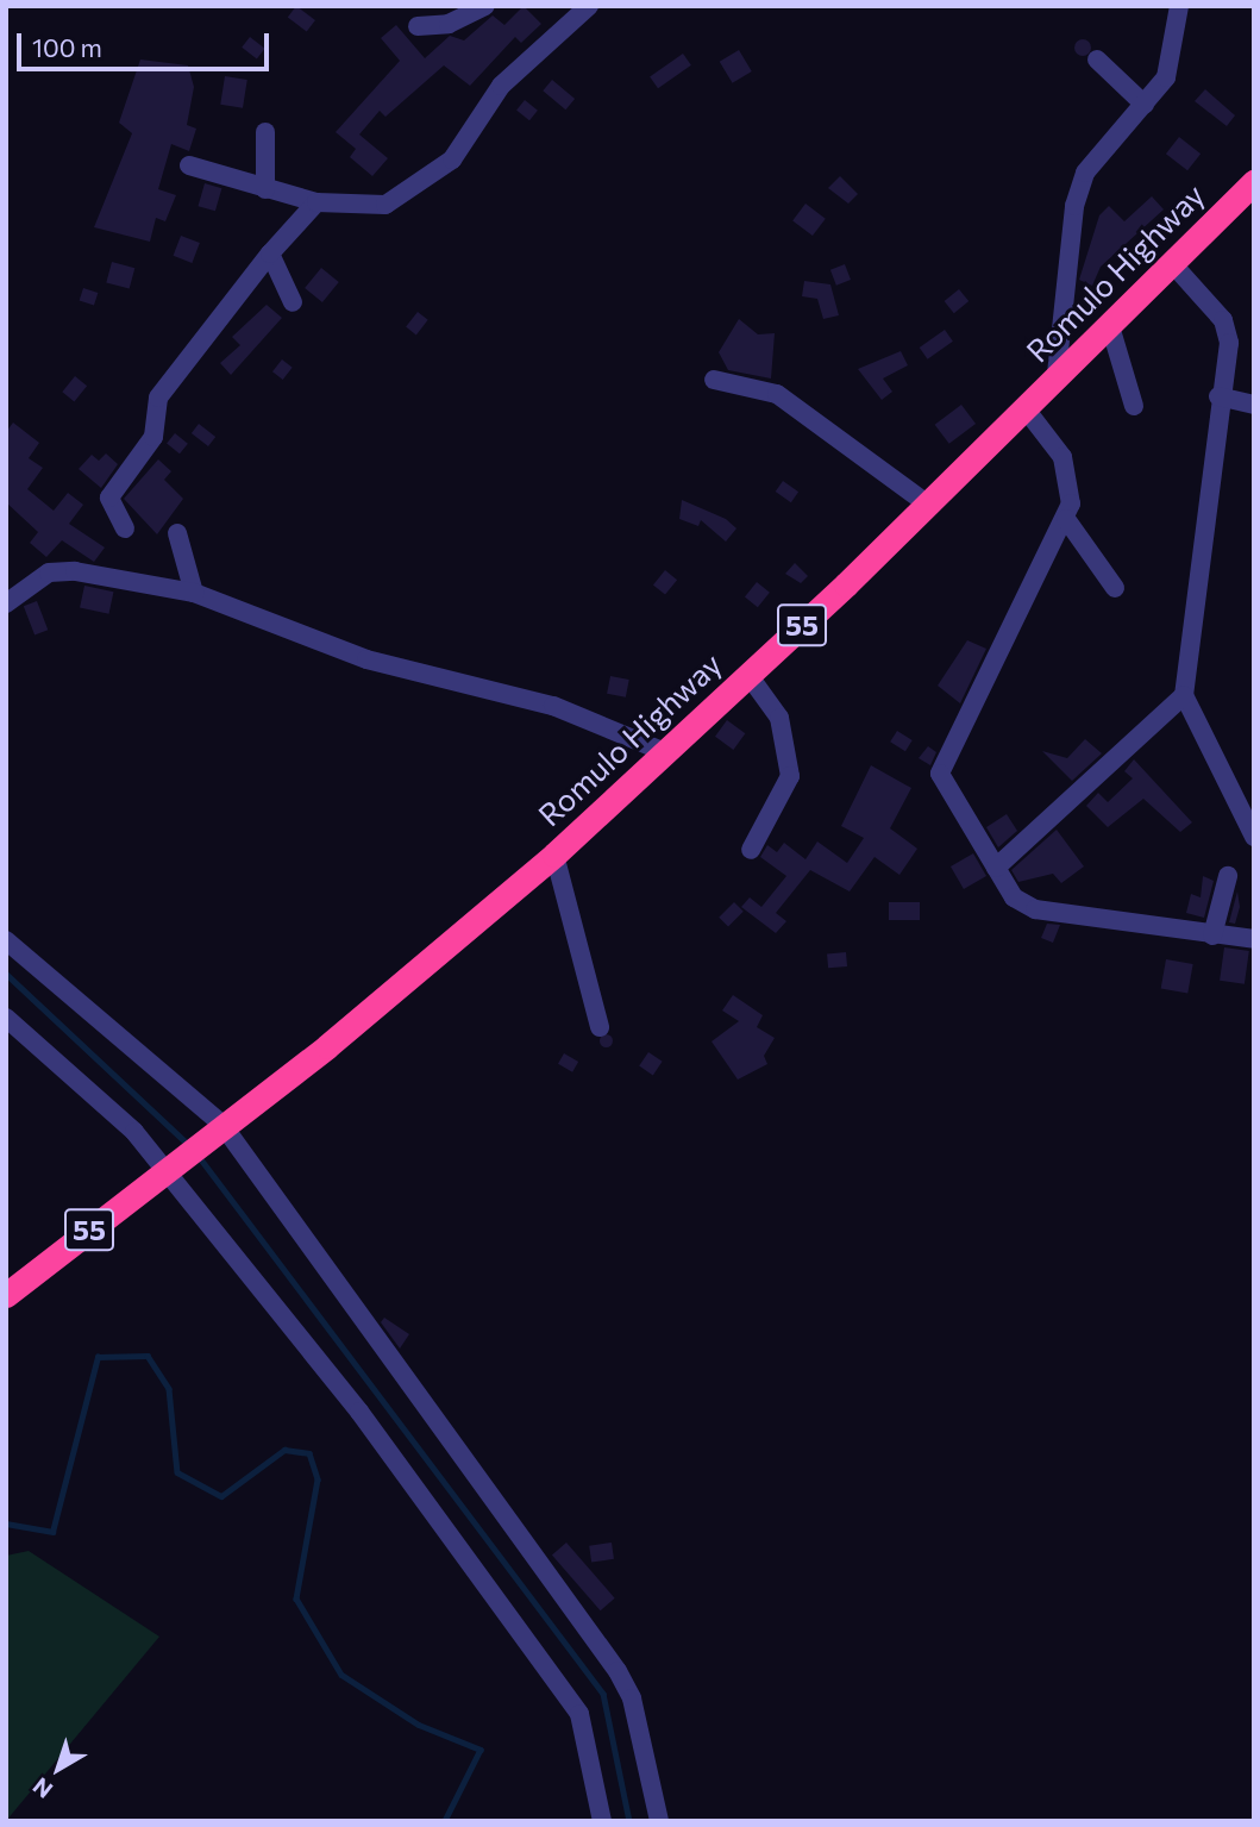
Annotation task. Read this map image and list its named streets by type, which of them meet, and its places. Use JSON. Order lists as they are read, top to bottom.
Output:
{
  "streets": {
    "highway": ["Romulo Highway", "55"]
  },
  "scale_bar": "100 m",
  "north": "bottom left"
}
